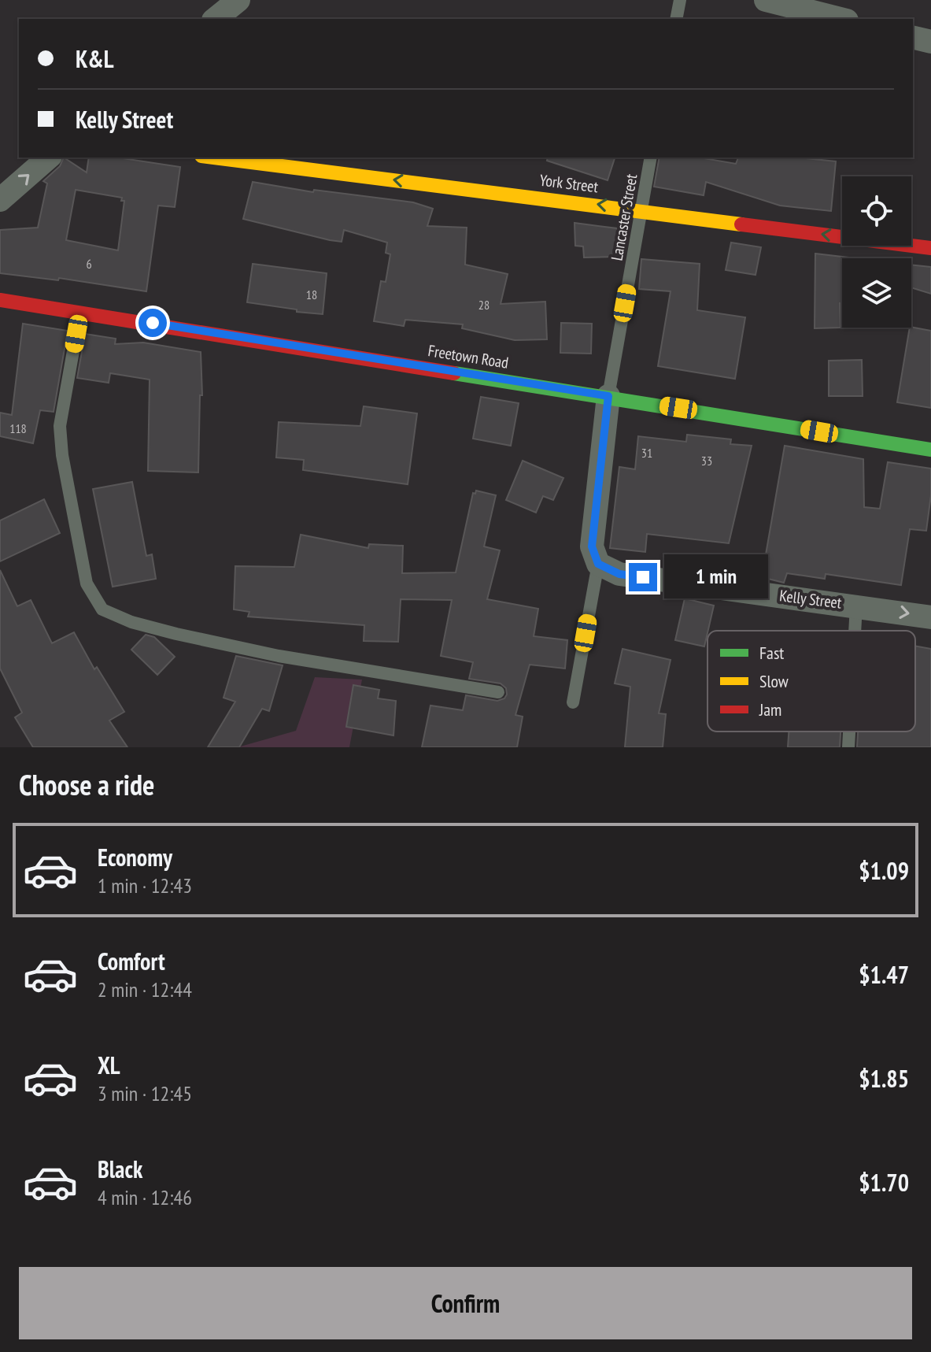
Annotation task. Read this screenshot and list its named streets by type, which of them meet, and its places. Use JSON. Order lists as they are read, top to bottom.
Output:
{
  "streets": {
    "main road": ["York Street", "Freetown Road"],
    "street": ["Kelly Street"],
    "lane": ["Lancaster Street"]
  },
  "crossings": [
    ["York Street", "Lancaster Street"],
    ["Lancaster Street", "Freetown Road"]
  ],
  "one_way": ["York Street"],
  "house_numbers": [
    "6",
    "18",
    "28",
    "118",
    "31",
    "33"
  ],
  "legend": ["Fast", "Slow", "Jam"],
  "page": {
    "banner": ["K&L", "Kelly Street"],
    "bubble": "1 min",
    "heading": "Choose a ride",
    "list": [
      {
        "name": "Economy",
        "note": "1 min · 12:43",
        "value": "$1.09"
      },
      {
        "name": "Comfort",
        "note": "2 min · 12:44",
        "value": "$1.47"
      },
      {
        "name": "XL",
        "note": "3 min · 12:45",
        "value": "$1.85"
      },
      {
        "name": "Black",
        "note": "4 min · 12:46",
        "value": "$1.70"
      }
    ],
    "buttons": "Confirm"
  }
}
